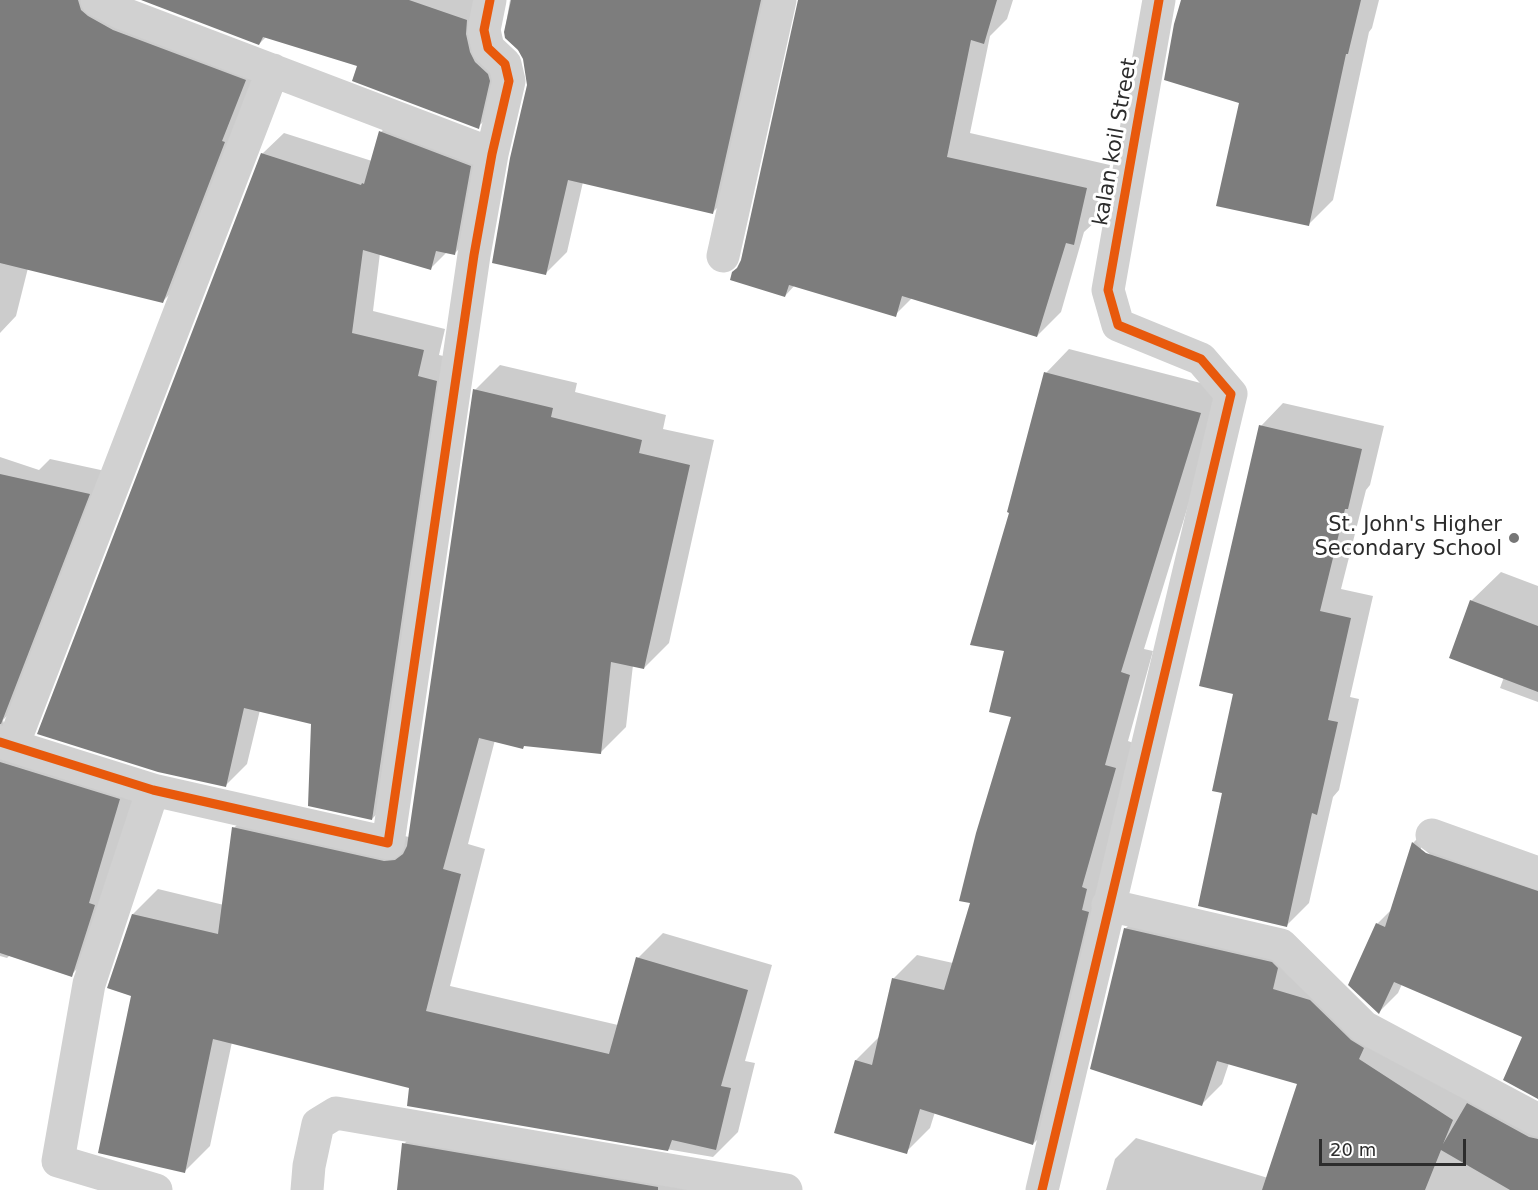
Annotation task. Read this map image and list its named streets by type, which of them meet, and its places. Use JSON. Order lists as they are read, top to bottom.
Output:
{
  "streets": {
    "street": ["kalan koil Street"]
  },
  "places": ["St. John's Higher Secondary School"],
  "scale_bar": "20 m"
}
